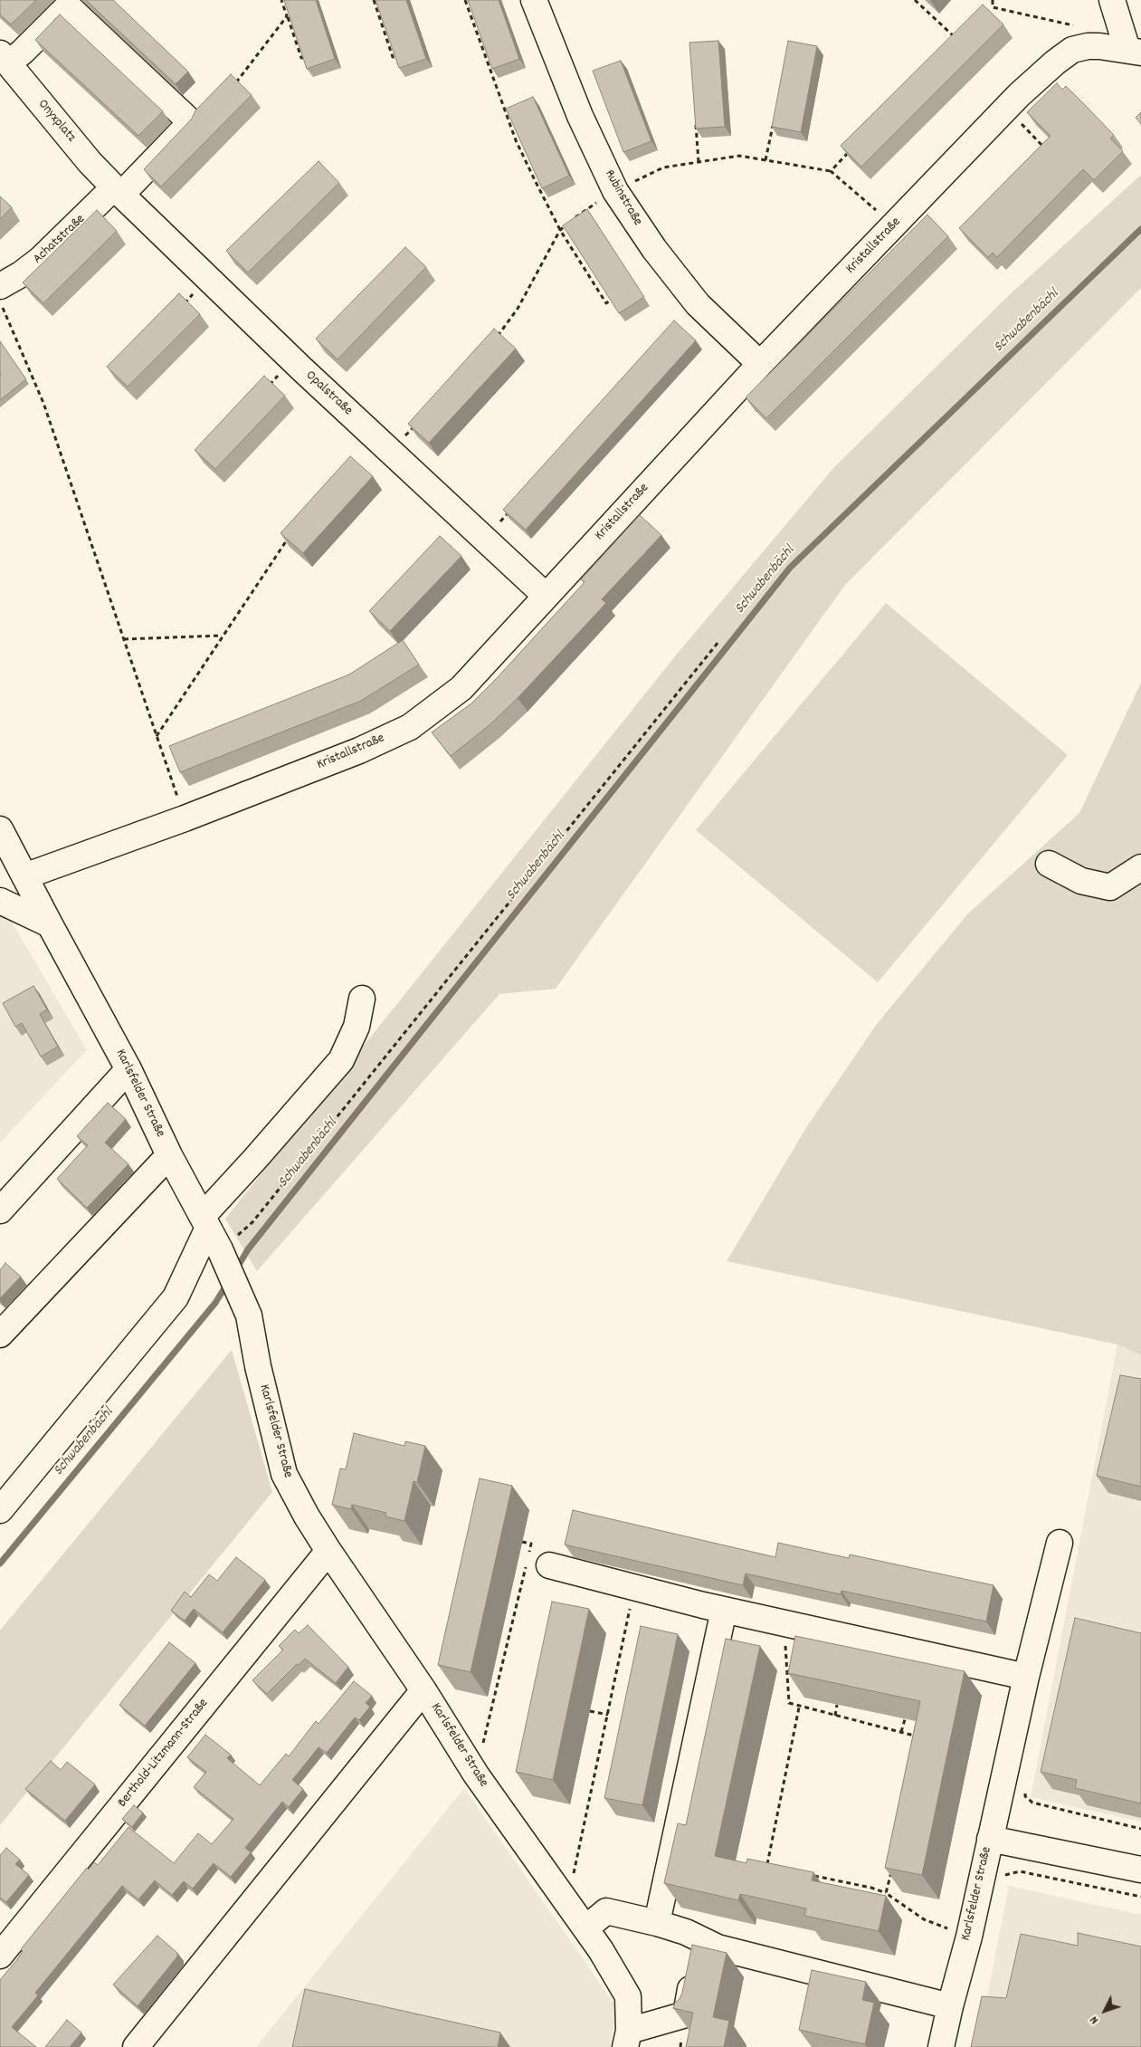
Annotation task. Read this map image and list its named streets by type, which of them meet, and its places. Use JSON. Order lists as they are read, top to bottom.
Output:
{
  "streets": {
    "street": [
      "Onyxplatz",
      "Rubinstraße",
      "Achatstraße",
      "Kristallstraße",
      "Opalstraße",
      "Karlsfelder Straße",
      "Berthold-Litzmann-Straße"
    ]
  },
  "crossings": [
    ["Onyxplatz", "Achatstraße"],
    ["Onyxplatz", "Opalstraße"],
    ["Rubinstraße", "Kristallstraße"],
    ["Achatstraße", "Opalstraße"],
    ["Kristallstraße", "Opalstraße"],
    ["Kristallstraße", "Karlsfelder Straße"],
    ["Karlsfelder Straße", "Berthold-Litzmann-Straße"]
  ],
  "water": ["Schwabenbächl"],
  "north": "bottom left"
}
